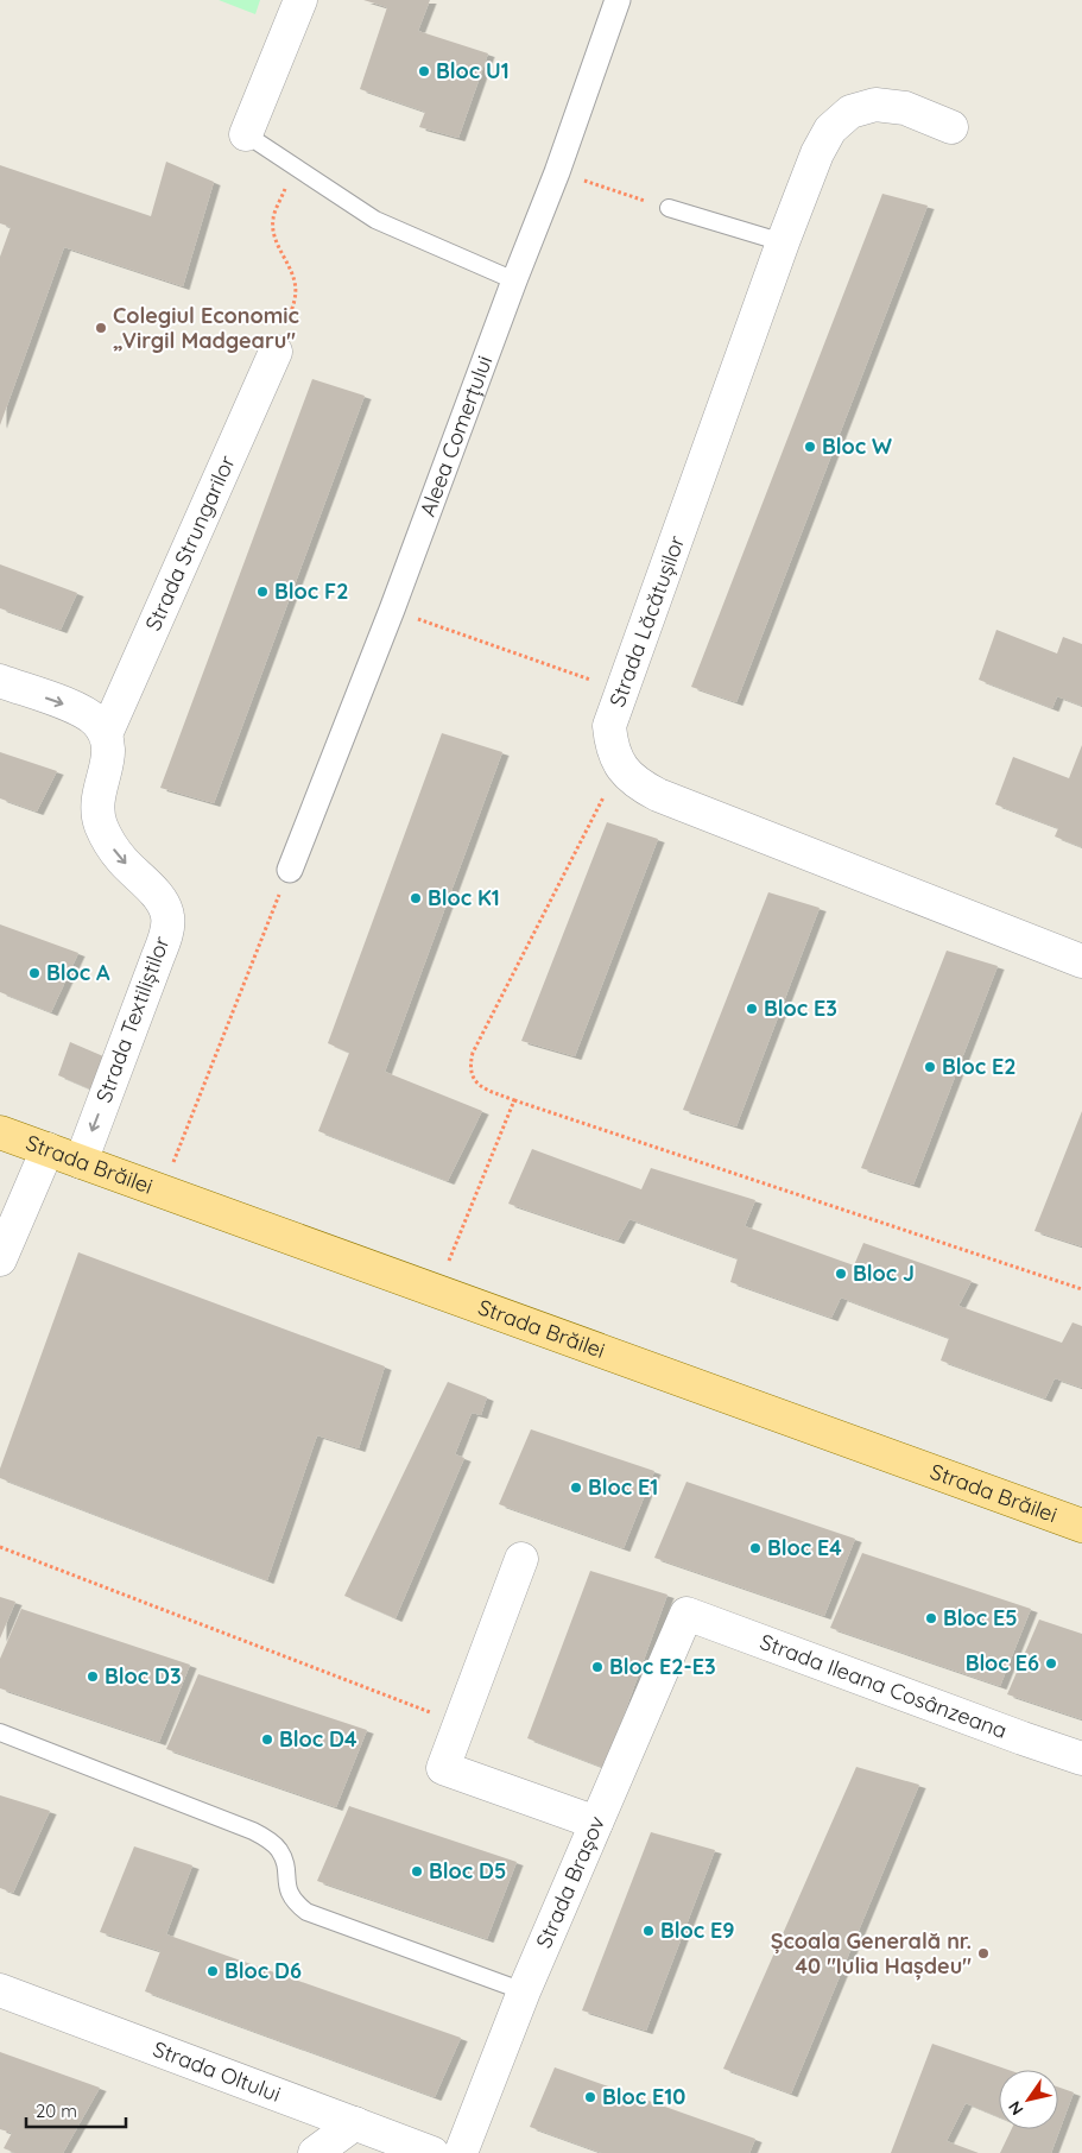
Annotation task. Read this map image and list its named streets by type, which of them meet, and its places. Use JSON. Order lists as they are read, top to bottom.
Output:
{
  "streets": {
    "main road": ["Strada Brăilei"],
    "street": [
      "Aleea Comerțului",
      "Strada Strungarilor",
      "Strada Lăcătușilor",
      "Strada Textiliștilor",
      "Strada Ileana Cosânzeana",
      "Strada Brașov",
      "Strada Oltului"
    ]
  },
  "crossings": [
    ["Strada Strungarilor", "Strada Textiliștilor"],
    ["Strada Textiliștilor", "Strada Brăilei"],
    ["Strada Ileana Cosânzeana", "Strada Brașov"]
  ],
  "one_way": ["Strada Textiliștilor"],
  "places": [
    "Bloc U1",
    "Colegiul Economic „Virgil Madgearu\"",
    "Bloc W",
    "Bloc F2",
    "Bloc K1",
    "Bloc A",
    "Bloc E3",
    "Bloc E2",
    "Bloc J",
    "Bloc E1",
    "Bloc E4",
    "Bloc E5",
    "Bloc E6",
    "Bloc E2-E3",
    "Bloc D3",
    "Bloc D4",
    "Bloc D5",
    "Bloc E9",
    "Școala Generală nr. 40 \"Iulia Hașdeu\"",
    "Bloc D6",
    "Bloc E10"
  ],
  "scale_bar": "20 m",
  "north": "bottom left"
}
